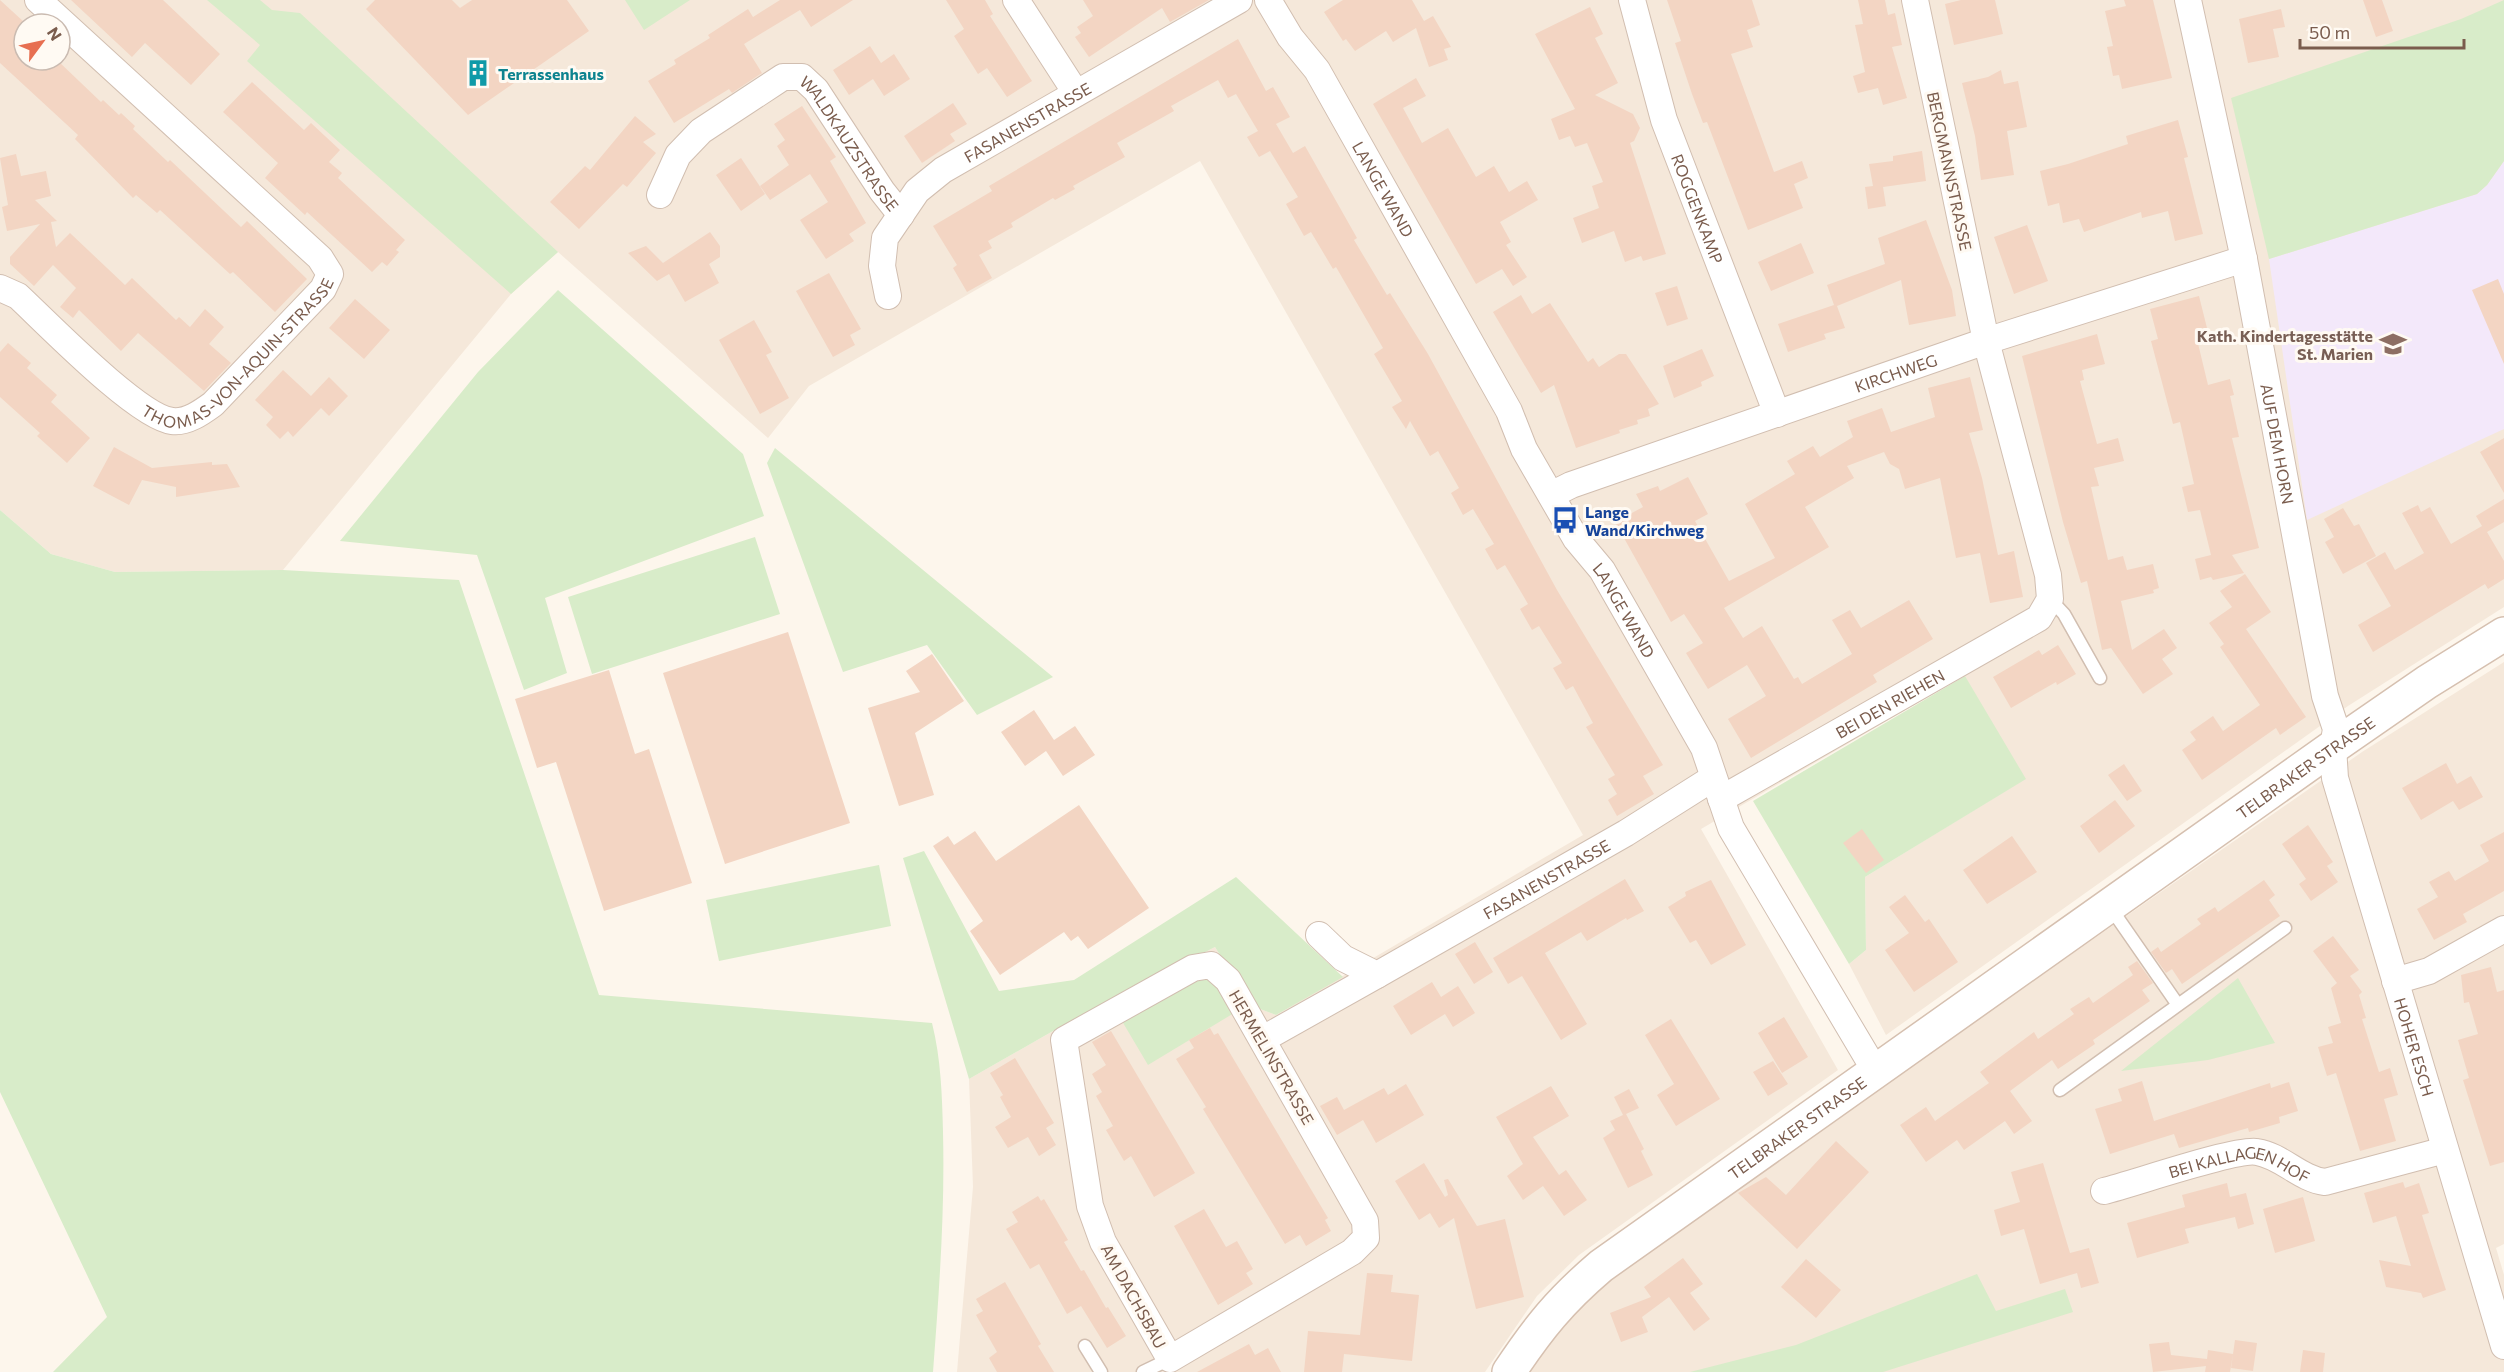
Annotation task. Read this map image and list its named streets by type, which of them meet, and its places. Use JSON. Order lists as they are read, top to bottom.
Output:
{
  "streets": {
    "street": [
      "FASANENSTRASSE",
      "WALDKAUZSTRASSE",
      "BERGMANNSTRASSE",
      "LANGE WAND",
      "ROGGENKAMP",
      "THOMAS-VON-AQUIN-STRASSE",
      "KIRCHWEG",
      "AUF DEM HORN",
      "BEI DEN RIEHEN",
      "TELBRAKER STRASSE",
      "HOHER ESCH",
      "HERMELINSTRASSE",
      "BEI KALLAGEN HOF",
      "AM DACHSBAU"
    ]
  },
  "crossings": [
    ["FASANENSTRASSE", "WALDKAUZSTRASSE"],
    ["FASANENSTRASSE", "LANGE WAND"],
    ["FASANENSTRASSE", "BEI DEN RIEHEN"],
    ["FASANENSTRASSE", "HERMELINSTRASSE"],
    ["BERGMANNSTRASSE", "KIRCHWEG"],
    ["LANGE WAND", "KIRCHWEG"],
    ["LANGE WAND", "BEI DEN RIEHEN"],
    ["LANGE WAND", "TELBRAKER STRASSE"],
    ["ROGGENKAMP", "KIRCHWEG"],
    ["KIRCHWEG", "AUF DEM HORN"],
    ["AUF DEM HORN", "TELBRAKER STRASSE"],
    ["AUF DEM HORN", "HOHER ESCH"],
    ["TELBRAKER STRASSE", "HOHER ESCH"],
    ["HOHER ESCH", "BEI KALLAGEN HOF"],
    ["HERMELINSTRASSE", "AM DACHSBAU"]
  ],
  "places": {
    "building": ["Terrassenhaus"],
    "school or university": ["Kath. Kindertagesstätte St. Marien"],
    "bus stop": ["Lange Wand/Kirchweg"]
  },
  "scale_bar": "50 m",
  "north": "top right"
}
